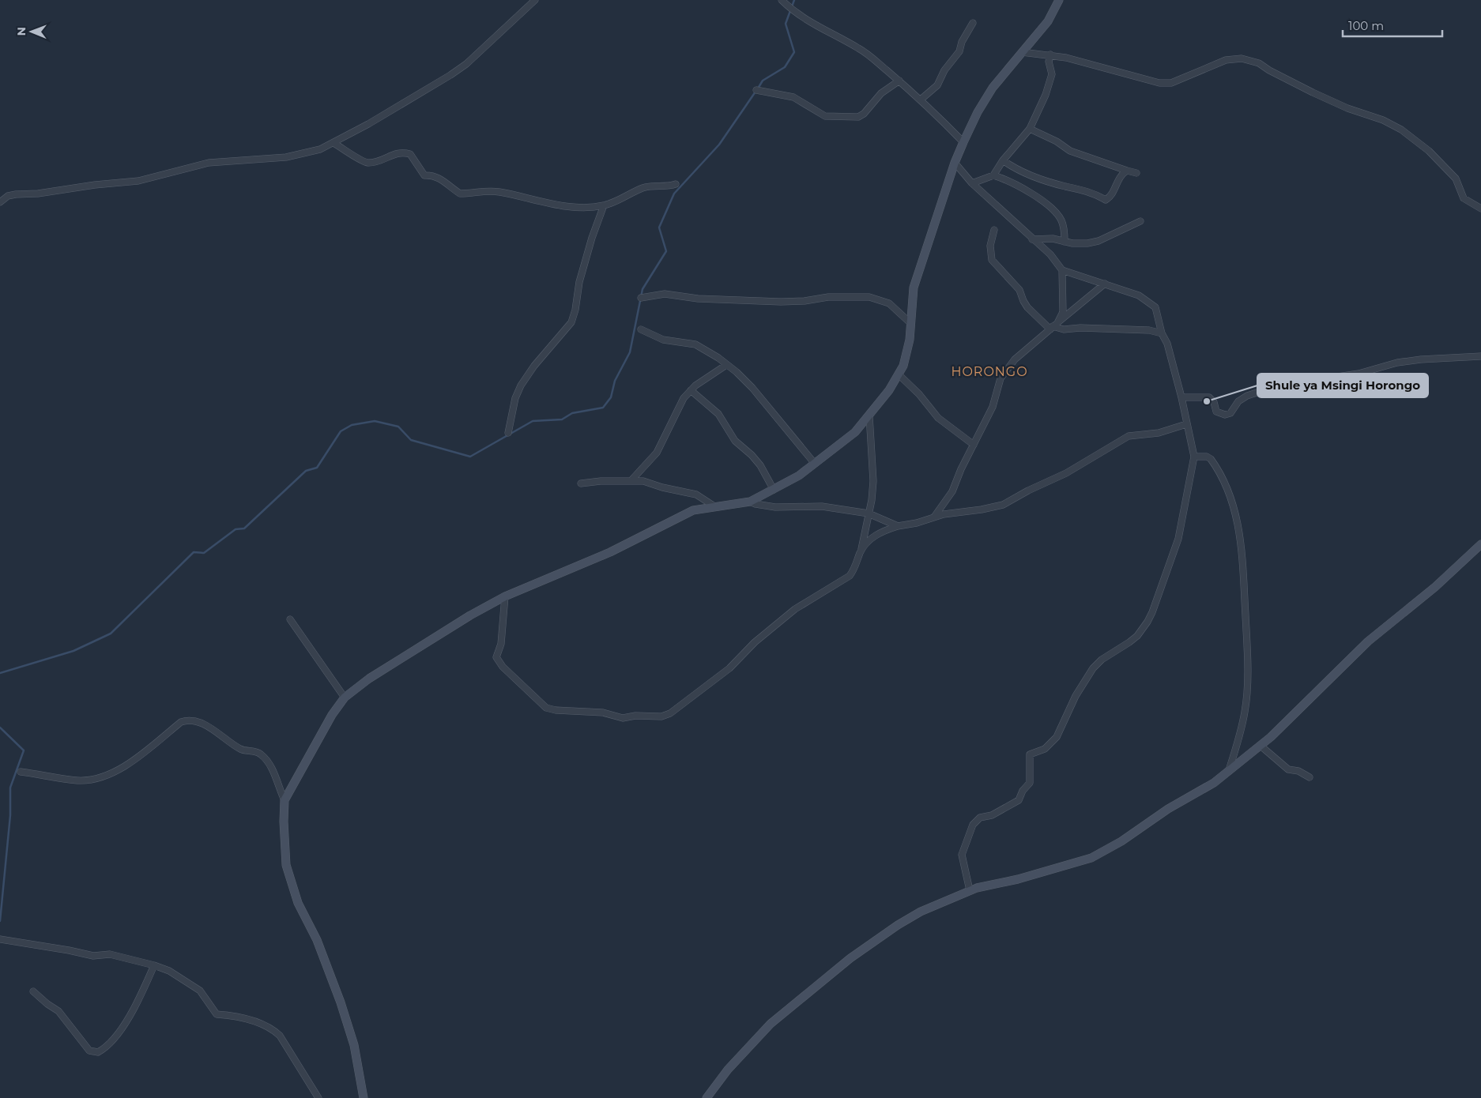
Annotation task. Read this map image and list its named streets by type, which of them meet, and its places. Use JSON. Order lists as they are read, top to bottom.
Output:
{
  "districts": ["HORONGO"],
  "places": ["Shule ya Msingi Horongo"],
  "scale_bar": "100 m",
  "north": "left"
}
